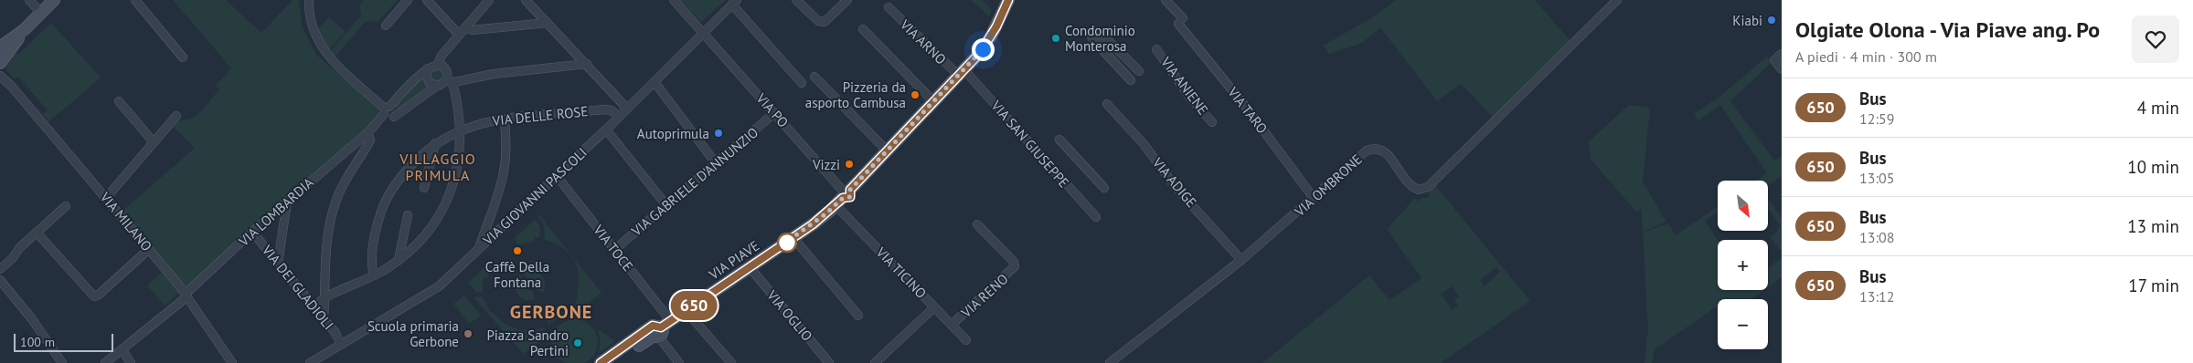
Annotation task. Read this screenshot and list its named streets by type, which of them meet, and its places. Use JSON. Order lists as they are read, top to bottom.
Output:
{
  "streets": {
    "street": [
      "VIA ARNO",
      "VIA ANIENE",
      "VIA PO",
      "VIA TARO",
      "VIA DELLE ROSE",
      "VIA SAN GIUSEPPE",
      "VIA GABRIELE D'ANNUNZIO",
      "VIA ADIGE",
      "VIA OMBRONE",
      "VIA GIOVANNI PASCOLI",
      "VIA LOMBARDIA",
      "VIA MILANO",
      "VIA TOCE",
      "VIA PIAVE",
      "VIA TICINO",
      "VIA DEI GLADIOLI",
      "VIA RENO",
      "VIA OGLIO"
    ]
  },
  "crossings": [
    ["VIA ARNO", "VIA SAN GIUSEPPE"],
    ["VIA ARNO", "VIA PIAVE"],
    ["VIA PO", "VIA GABRIELE D'ANNUNZIO"],
    ["VIA PO", "VIA GIOVANNI PASCOLI"],
    ["VIA PO", "VIA PIAVE"],
    ["VIA PO", "VIA TICINO"],
    ["VIA TARO", "VIA OMBRONE"],
    ["VIA DELLE ROSE", "VIA GIOVANNI PASCOLI"],
    ["VIA SAN GIUSEPPE", "VIA PIAVE"],
    ["VIA GABRIELE D'ANNUNZIO", "VIA TOCE"],
    ["VIA ADIGE", "VIA OMBRONE"],
    ["VIA GIOVANNI PASCOLI", "VIA TOCE"],
    ["VIA GIOVANNI PASCOLI", "VIA DEI GLADIOLI"],
    ["VIA LOMBARDIA", "VIA MILANO"],
    ["VIA LOMBARDIA", "VIA DEI GLADIOLI"],
    ["VIA TOCE", "VIA PIAVE"],
    ["VIA PIAVE", "VIA TICINO"],
    ["VIA PIAVE", "VIA OGLIO"],
    ["VIA TICINO", "VIA RENO"]
  ],
  "districts": ["VILLAGGIO PRIMULA", "GERBONE"],
  "places": [
    "Kiabi",
    "Condominio Monterosa",
    "Pizzeria da asporto Cambusa",
    "Autoprimula",
    "Vizzi",
    "Caffè Della Fontana",
    "Scuola primaria Gerbone",
    "Piazza Sandro Pertini"
  ],
  "lines": ["bus line 650"],
  "scale_bar": "100 m",
  "north": "bottom right",
  "page": {
    "on_map": "650",
    "heading": ["Olgiate Olona - Via Piave ang. Po", "A piedi · 4 min · 300 m"],
    "list": [
      {
        "mark": "650",
        "name": "Bus",
        "note": "12:59",
        "value": "4 min"
      },
      {
        "mark": "650",
        "name": "Bus",
        "note": "13:05",
        "value": "10 min"
      },
      {
        "mark": "650",
        "name": "Bus",
        "note": "13:08",
        "value": "13 min"
      },
      {
        "mark": "650",
        "name": "Bus",
        "note": "13:12",
        "value": "17 min"
      }
    ],
    "map_buttons": ["+", "−"],
    "scale": "100 m"
  }
}
